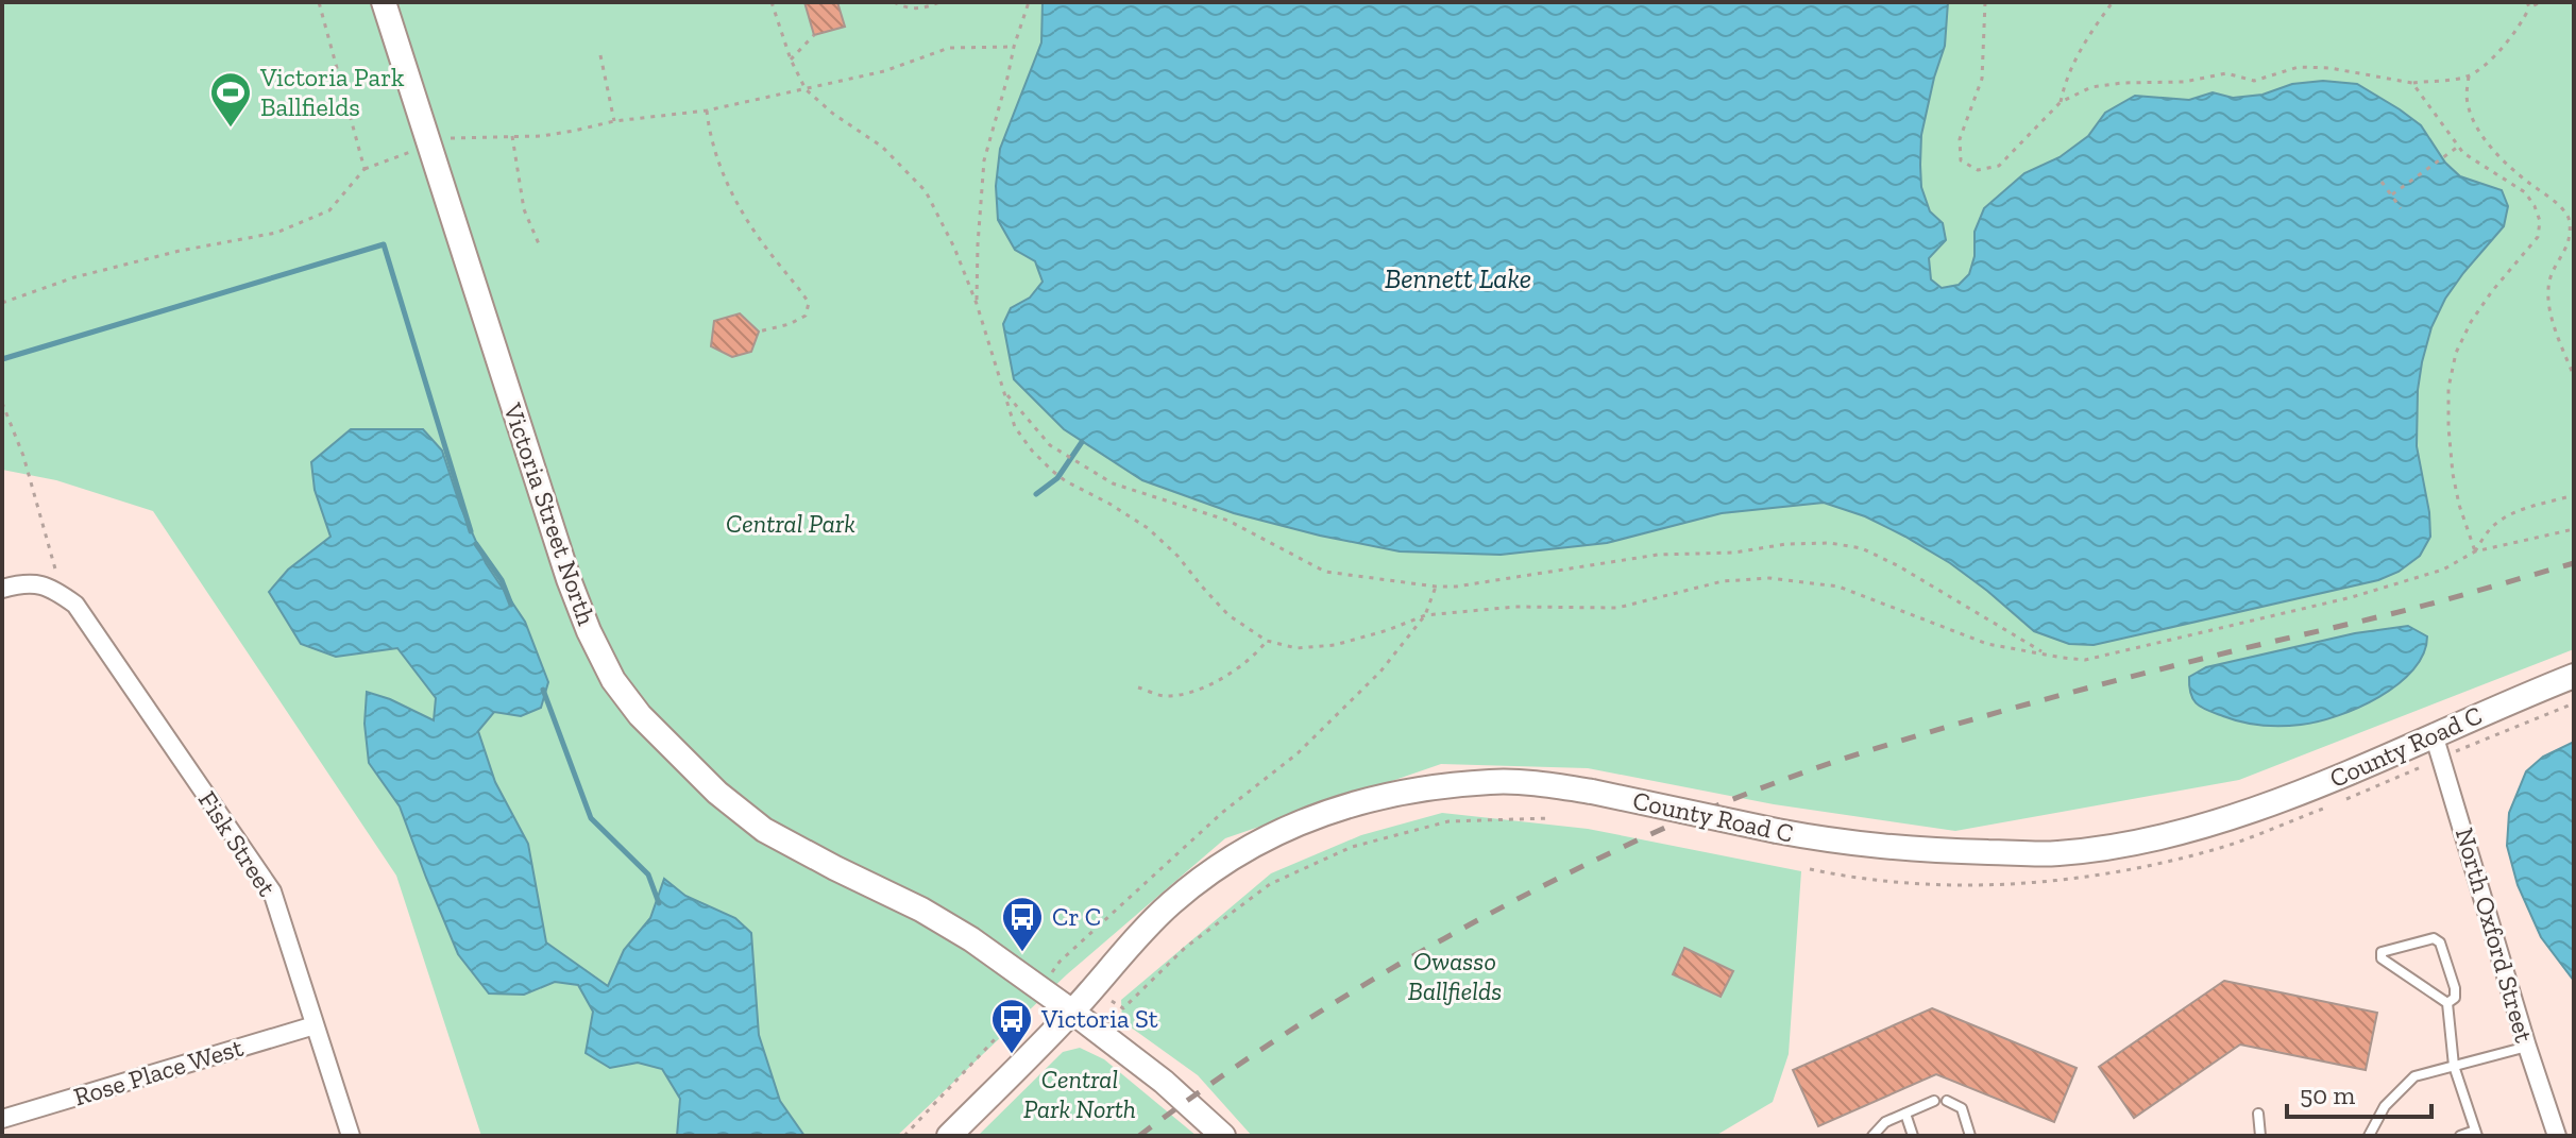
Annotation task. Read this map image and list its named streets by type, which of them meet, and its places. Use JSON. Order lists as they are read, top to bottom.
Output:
{
  "streets": {
    "main road": ["Victoria Street North", "County Road C"],
    "street": ["Fisk Street", "North Oxford Street", "Rose Place West"]
  },
  "crossings": [
    ["Victoria Street North", "County Road C"],
    ["County Road C", "North Oxford Street"],
    ["Fisk Street", "Rose Place West"]
  ],
  "water": ["Bennett Lake"],
  "parks": ["Central Park", "Owasso Ballfields", "Central Park North"],
  "places": {
    "sports": ["Victoria Park Ballfields"],
    "bus stop": ["Cr C", "Victoria St"]
  },
  "scale_bar": "50 m"
}
